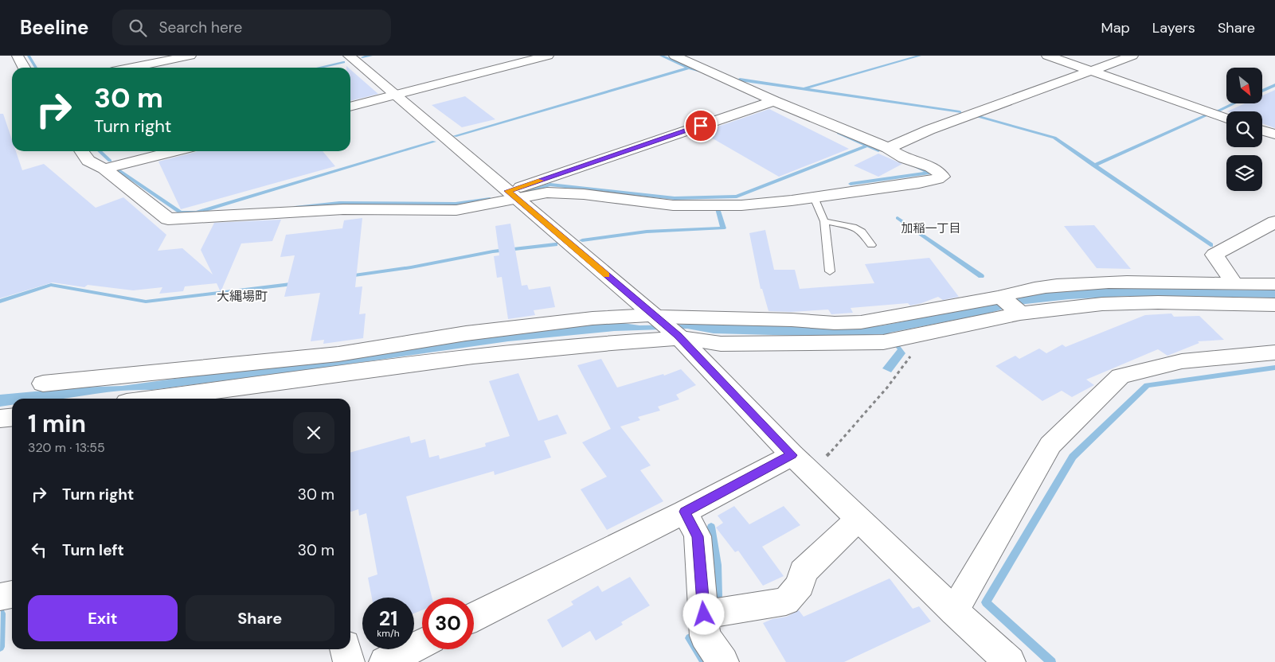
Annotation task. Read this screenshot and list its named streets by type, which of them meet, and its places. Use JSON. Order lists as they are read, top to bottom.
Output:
{
  "districts": ["加稲一丁目", "大縄場町"],
  "north": "bottom right",
  "page": {
    "header": "Beeline",
    "search": "Search here",
    "nav": ["Map", "Layers", "Share"],
    "turn": ["30 m", "Turn right"],
    "heading": ["1 min", "320 m · 13:55"],
    "list": [
      {
        "name": "Turn right",
        "value": "30 m"
      },
      {
        "name": "Turn left",
        "value": "30 m"
      }
    ],
    "buttons": ["Exit", "Share"],
    "speed": "21 km/h",
    "limit": "30"
  }
}
